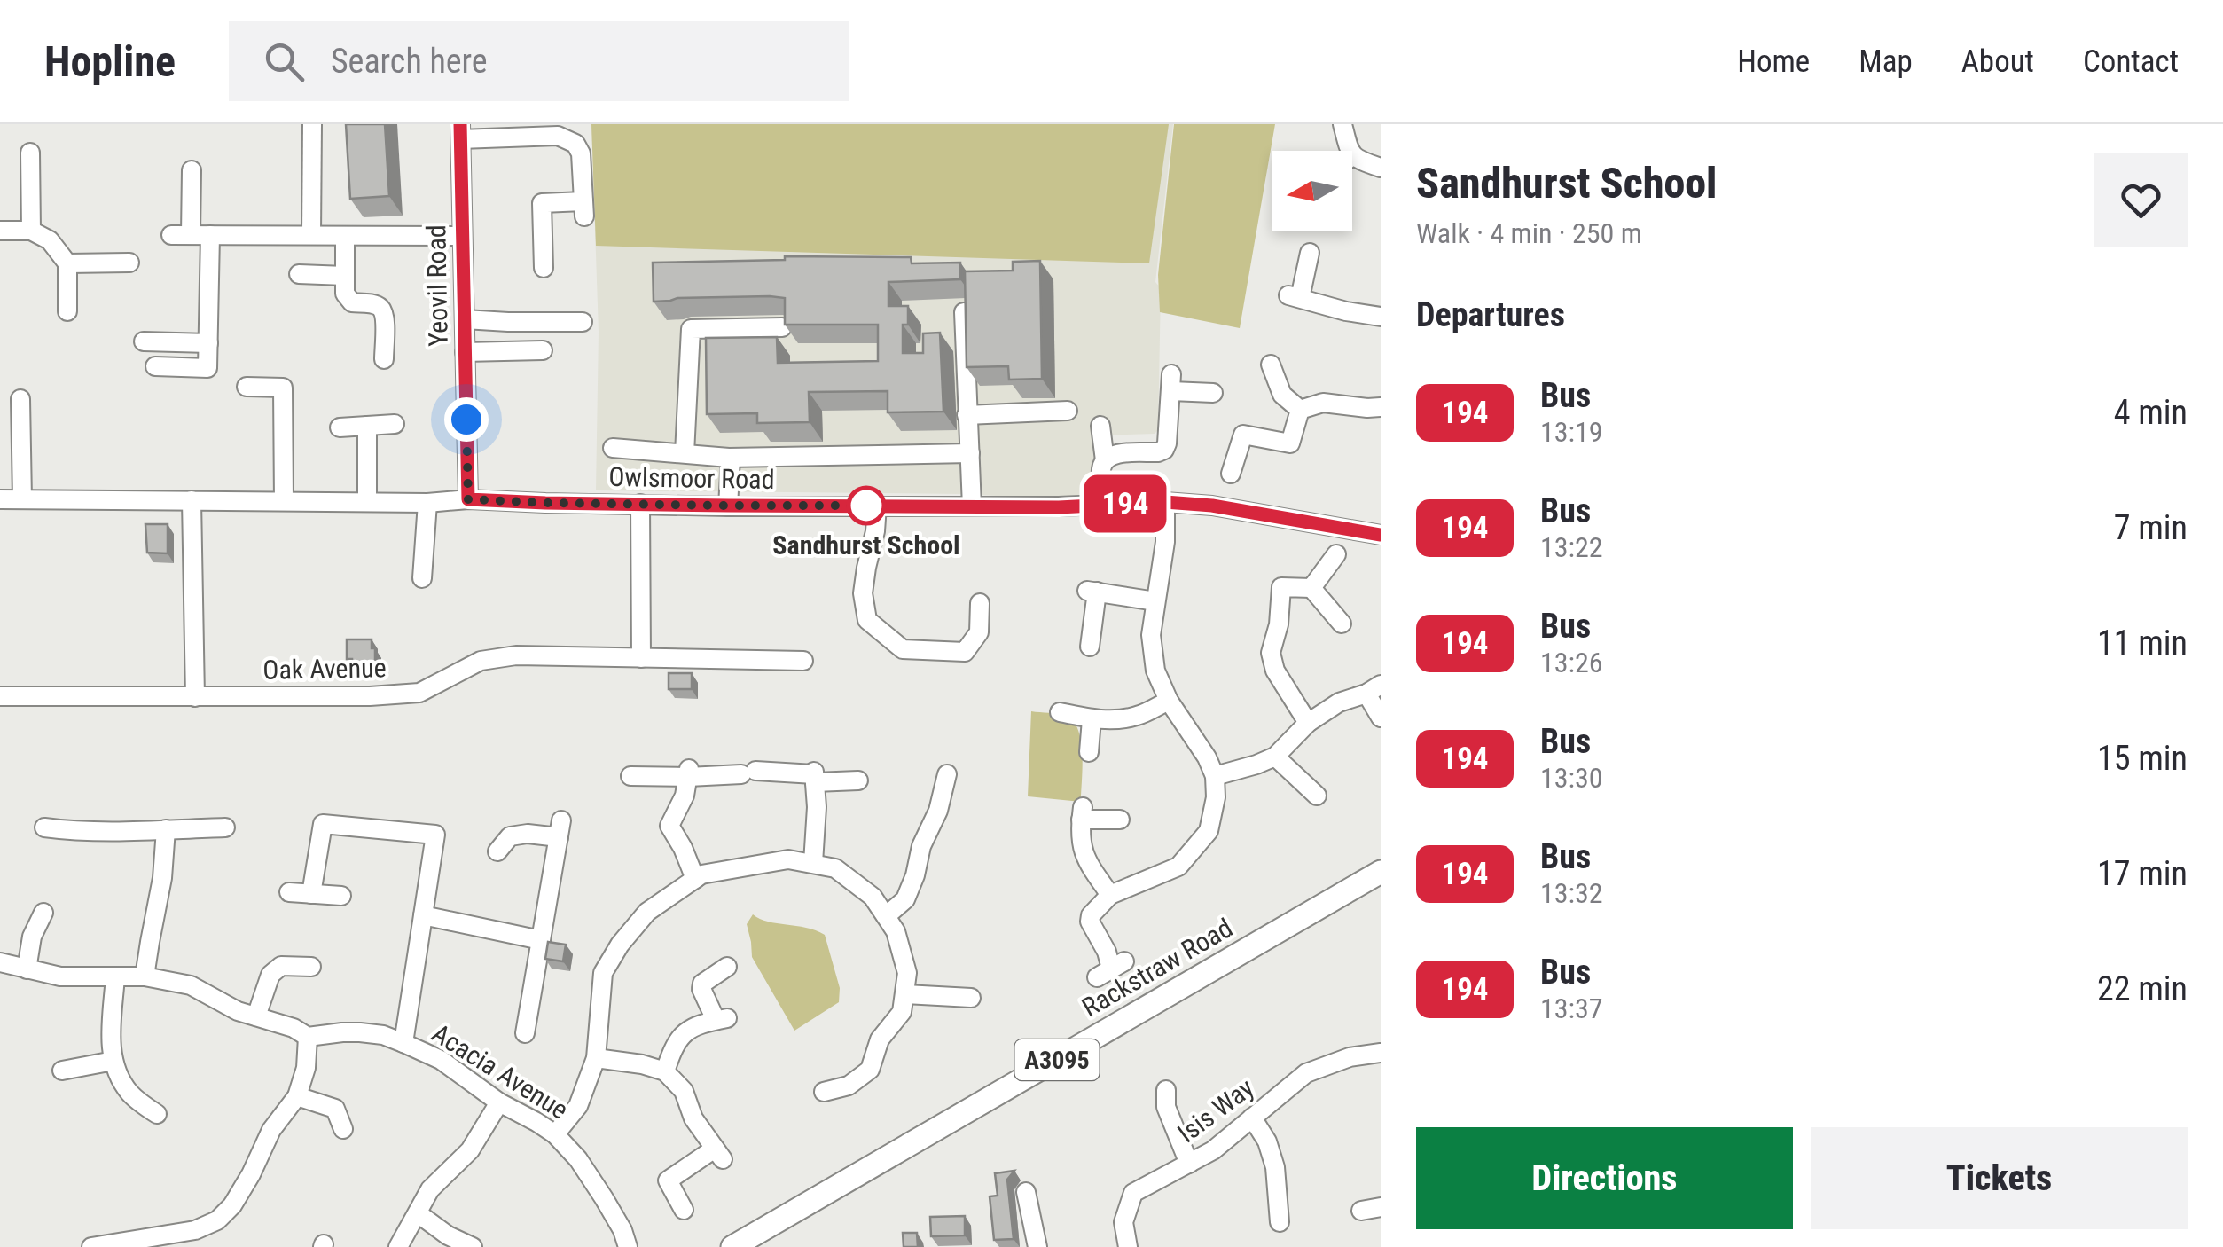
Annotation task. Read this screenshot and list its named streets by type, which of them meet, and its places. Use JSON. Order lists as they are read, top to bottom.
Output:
{
  "streets": {
    "main road": ["Rackstraw Road", "A3095"],
    "street": [
      "Yeovil Road",
      "Owlsmoor Road",
      "Oak Avenue",
      "Acacia Avenue",
      "Isis Way"
    ]
  },
  "crossings": [
    ["Yeovil Road", "Owlsmoor Road"]
  ],
  "places": ["Sandhurst School"],
  "lines": ["bus line 194"],
  "north": "left",
  "page": {
    "header": "Hopline",
    "search": "Search here",
    "nav": [
      "Home",
      "Map",
      "About",
      "Contact"
    ],
    "on_map": "194",
    "heading": [
      ["Sandhurst School", "Walk · 4 min · 250 m"],
      "Departures"
    ],
    "list": [
      {
        "mark": "194",
        "name": "Bus",
        "note": "13:19",
        "value": "4 min"
      },
      {
        "mark": "194",
        "name": "Bus",
        "note": "13:22",
        "value": "7 min"
      },
      {
        "mark": "194",
        "name": "Bus",
        "note": "13:26",
        "value": "11 min"
      },
      {
        "mark": "194",
        "name": "Bus",
        "note": "13:30",
        "value": "15 min"
      },
      {
        "mark": "194",
        "name": "Bus",
        "note": "13:32",
        "value": "17 min"
      },
      {
        "mark": "194",
        "name": "Bus",
        "note": "13:37",
        "value": "22 min"
      }
    ],
    "buttons": ["Directions", "Tickets"]
  }
}
